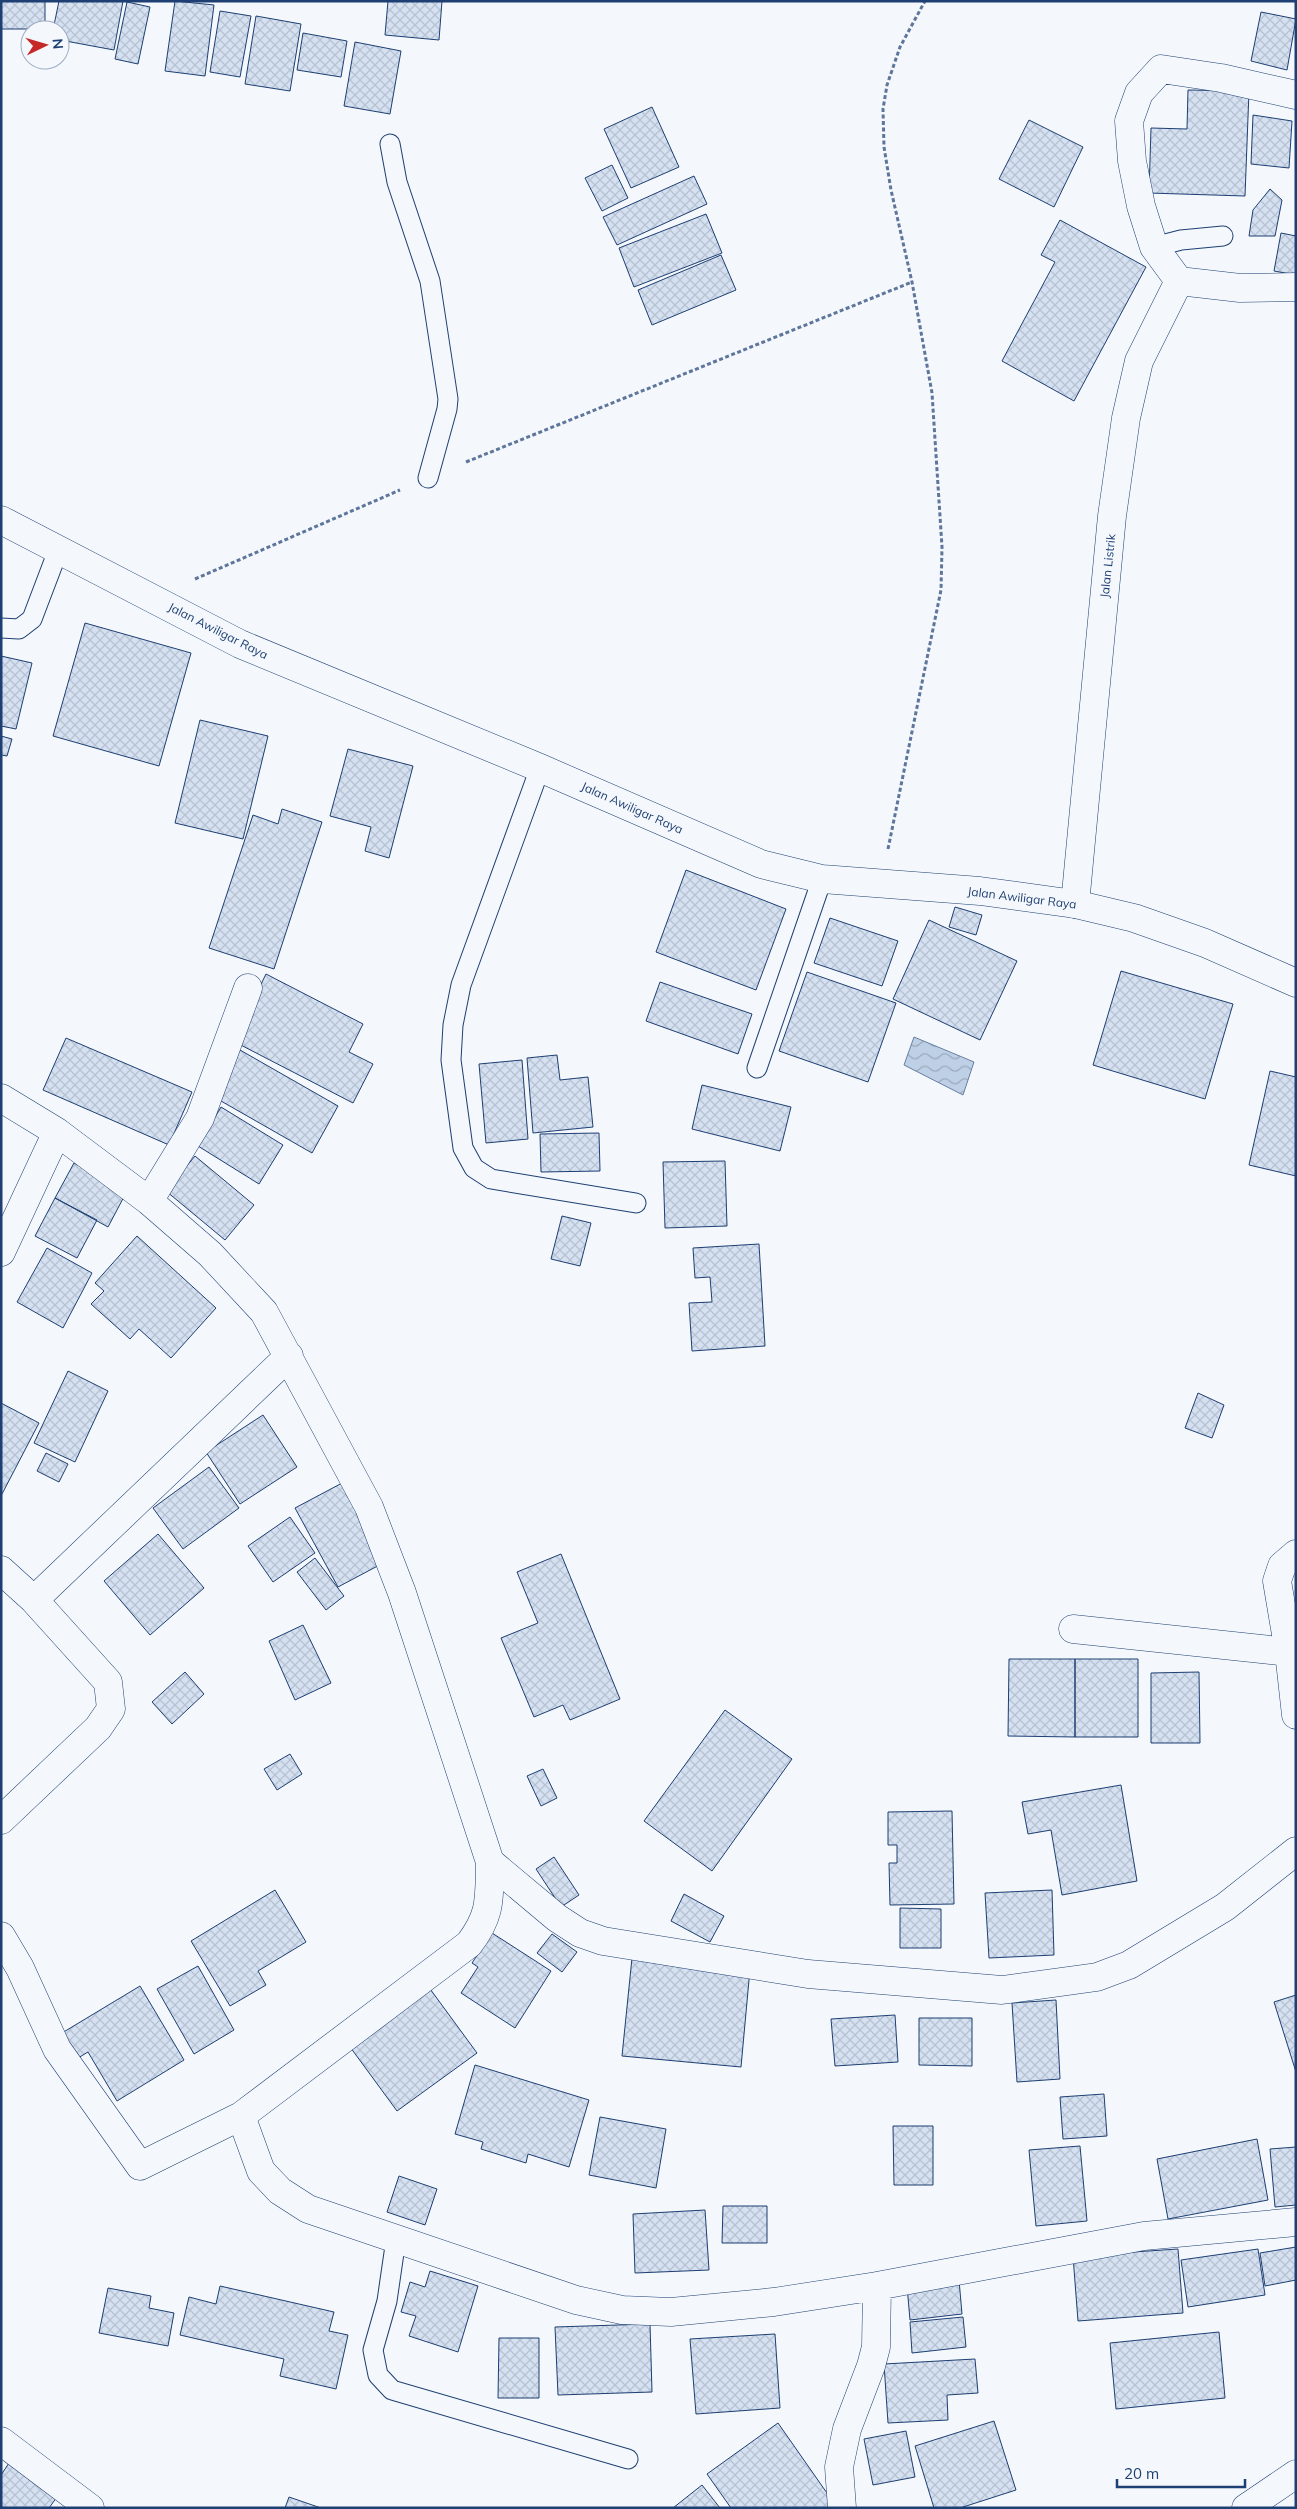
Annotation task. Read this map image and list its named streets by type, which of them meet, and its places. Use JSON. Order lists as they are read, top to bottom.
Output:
{
  "streets": {
    "street": ["Jalan Listrik", "Jalan Awiligar Raya"]
  },
  "crossings": [
    ["Jalan Listrik", "Jalan Awiligar Raya"]
  ],
  "scale_bar": "20 m",
  "north": "right"
}
